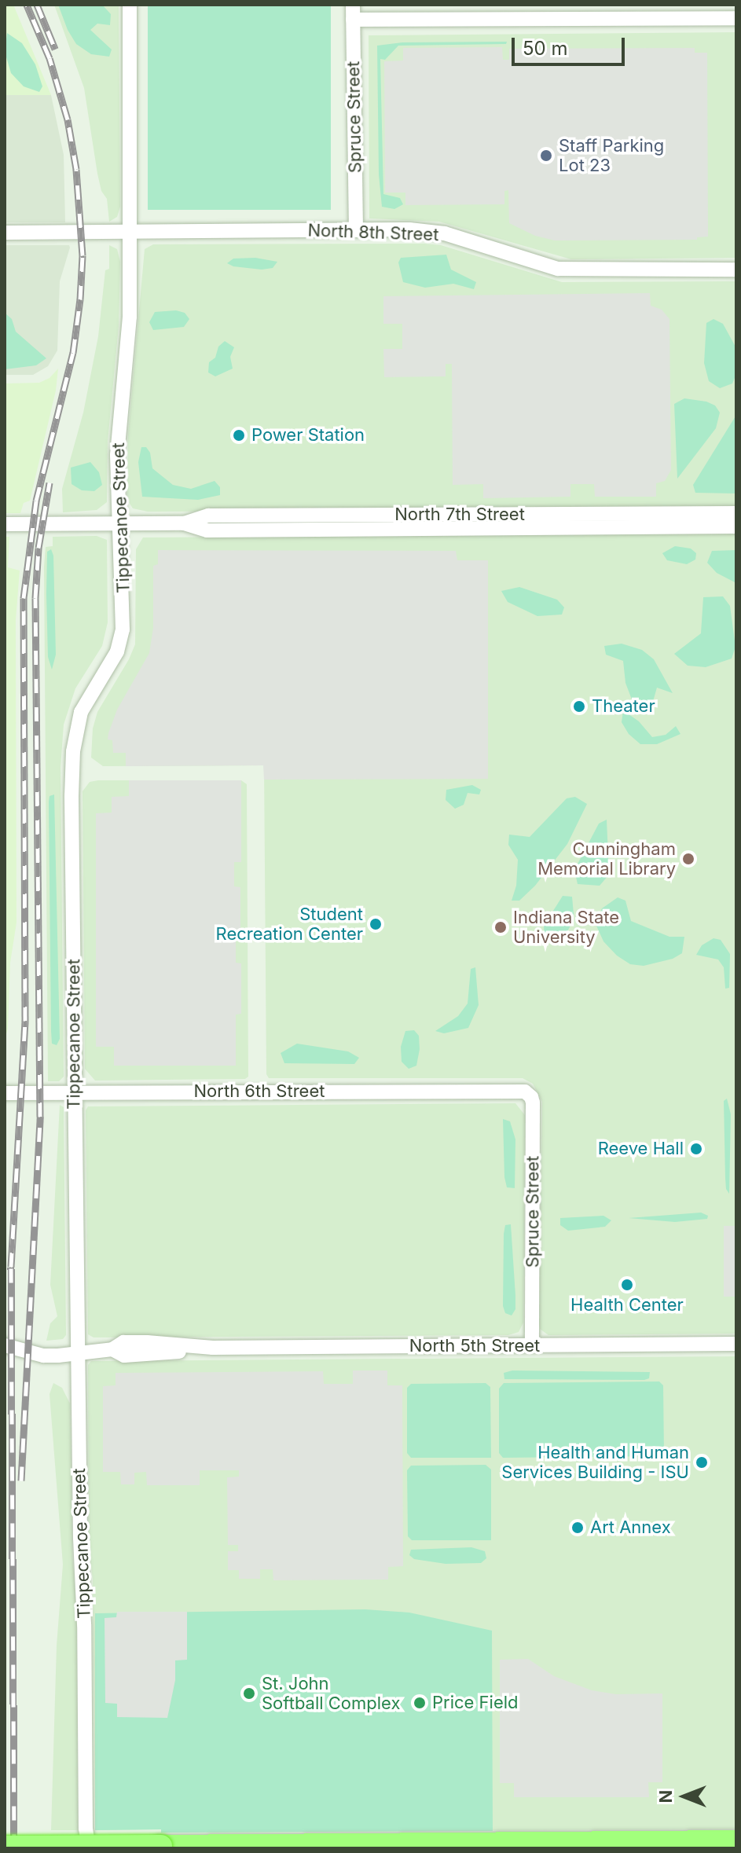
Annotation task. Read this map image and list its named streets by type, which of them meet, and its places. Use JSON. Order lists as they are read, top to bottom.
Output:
{
  "streets": {
    "street": [
      "Spruce Street",
      "North 8th Street",
      "North 7th Street",
      "Tippecanoe Street",
      "North 6th Street",
      "North 5th Street"
    ]
  },
  "crossings": [
    ["Spruce Street", "North 8th Street"],
    ["Spruce Street", "North 6th Street"],
    ["Spruce Street", "North 5th Street"],
    ["North 8th Street", "Tippecanoe Street"],
    ["North 7th Street", "Tippecanoe Street"],
    ["Tippecanoe Street", "North 6th Street"],
    ["Tippecanoe Street", "North 5th Street"]
  ],
  "places": [
    "Staff Parking Lot 23",
    "Power Station",
    "Theater",
    "Cunningham Memorial Library",
    "Student Recreation Center",
    "Indiana State University",
    "Reeve Hall",
    "Health Center",
    "Health and Human Services Building - ISU",
    "Art Annex",
    "St. John Softball Complex",
    "Price Field"
  ],
  "scale_bar": "50 m",
  "north": "left"
}
